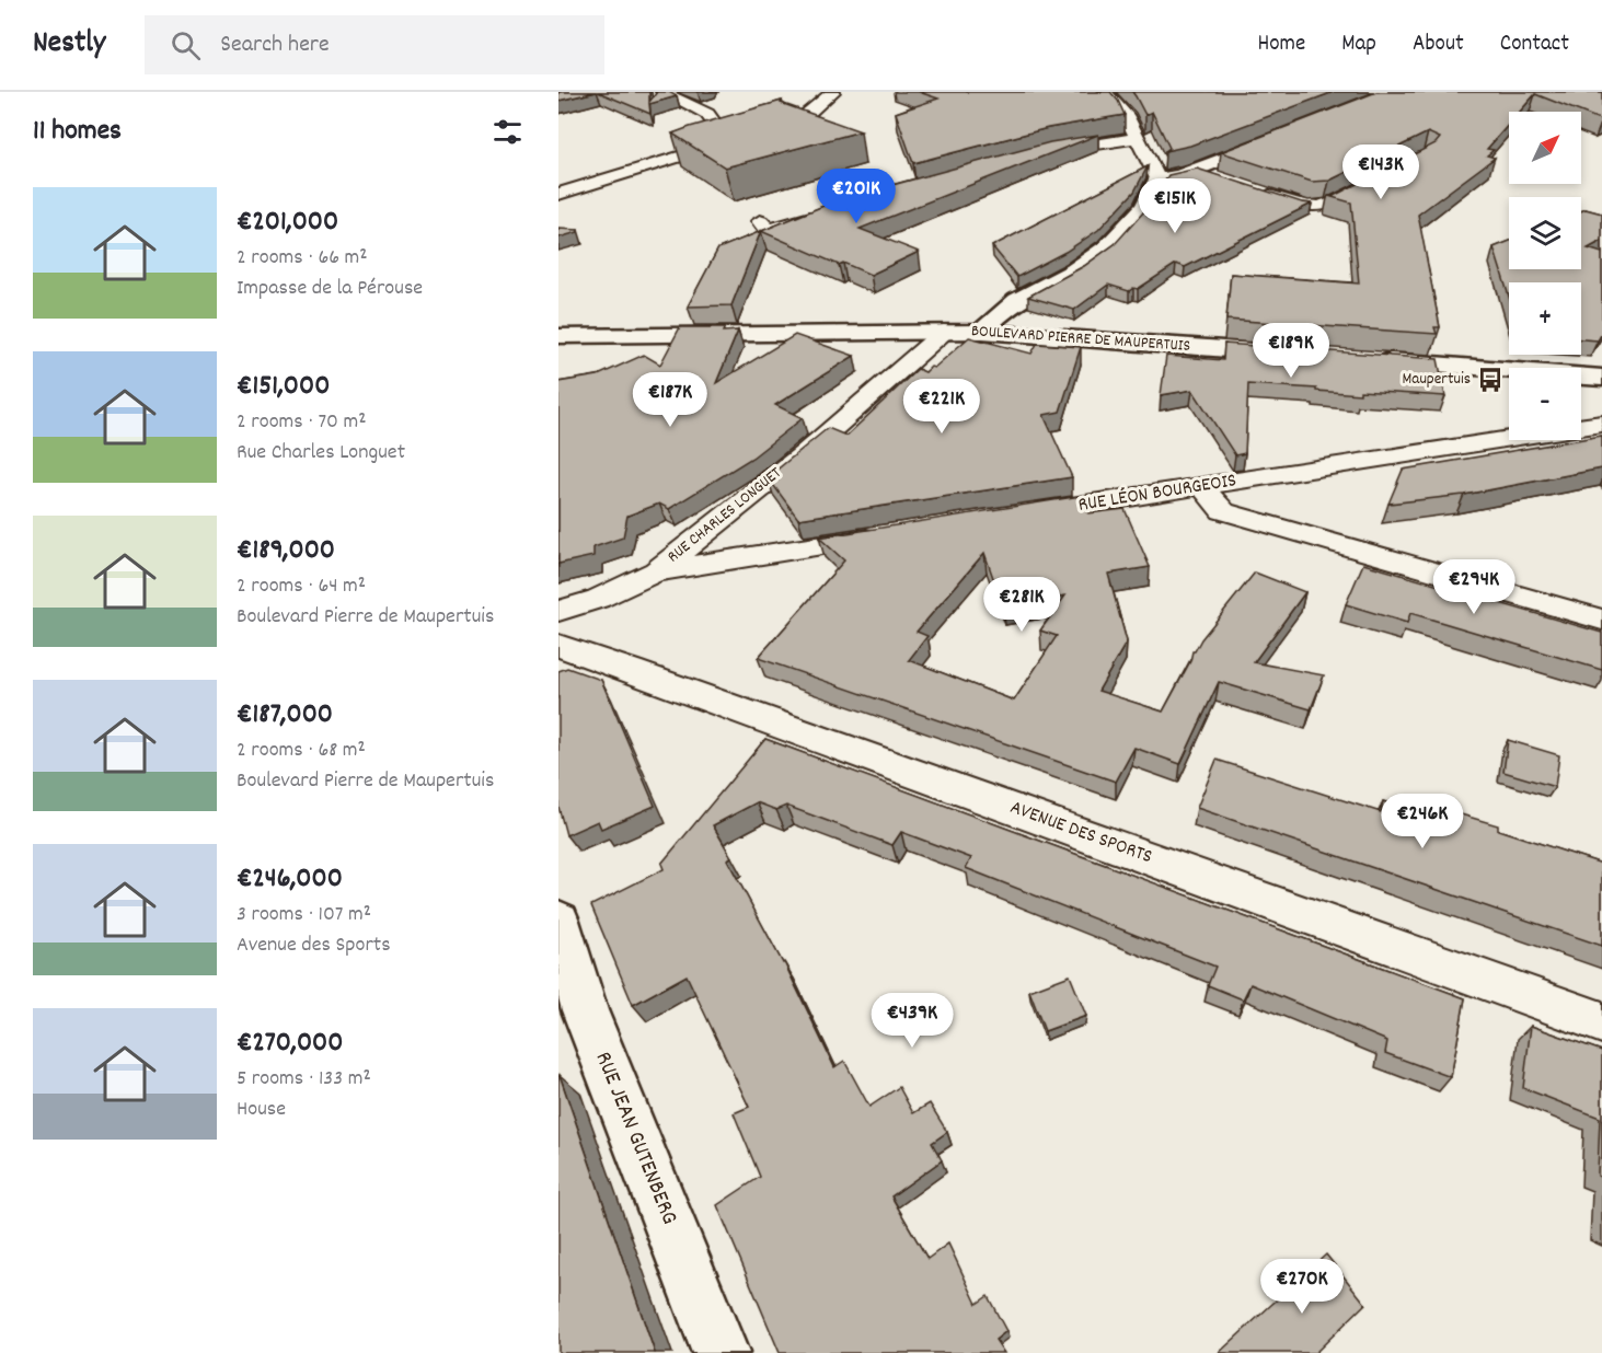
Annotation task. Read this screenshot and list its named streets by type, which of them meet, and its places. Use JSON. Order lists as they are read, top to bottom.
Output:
{
  "streets": {
    "street": [
      "BOULEVARD PIERRE DE MAUPERTUIS",
      "RUE LÉON BOURGEOIS",
      "RUE CHARLES LONGUET",
      "AVENUE DES SPORTS",
      "RUE JEAN GUTENBERG"
    ]
  },
  "crossings": [
    ["BOULEVARD PIERRE DE MAUPERTUIS", "RUE CHARLES LONGUET"]
  ],
  "places": {
    "bus stop": ["Maupertuis"]
  },
  "north": "top right",
  "page": {
    "header": "Nestly",
    "search": "Search here",
    "nav": [
      "Home",
      "Map",
      "About",
      "Contact"
    ],
    "heading": "11 homes",
    "map_buttons": ["+", "−"],
    "price": [
      "€143K",
      "€201K",
      "€151K",
      "€189K",
      "€187K",
      "€221K",
      "€294K",
      "€281K",
      "€246K",
      "€439K",
      "€270K"
    ],
    "list": [
      {
        "name": "€201,000",
        "note": "2 rooms · 66 m² · Impasse de la Pérouse"
      },
      {
        "name": "€151,000",
        "note": "2 rooms · 70 m² · Rue Charles Longuet"
      },
      {
        "name": "€189,000",
        "note": "2 rooms · 64 m² · Boulevard Pierre de Maupertuis"
      },
      {
        "name": "€187,000",
        "note": "2 rooms · 68 m² · Boulevard Pierre de Maupertuis"
      },
      {
        "name": "€246,000",
        "note": "3 rooms · 107 m² · Avenue des Sports"
      },
      {
        "name": "€270,000",
        "note": "5 rooms · 133 m² · House"
      }
    ]
  }
}
